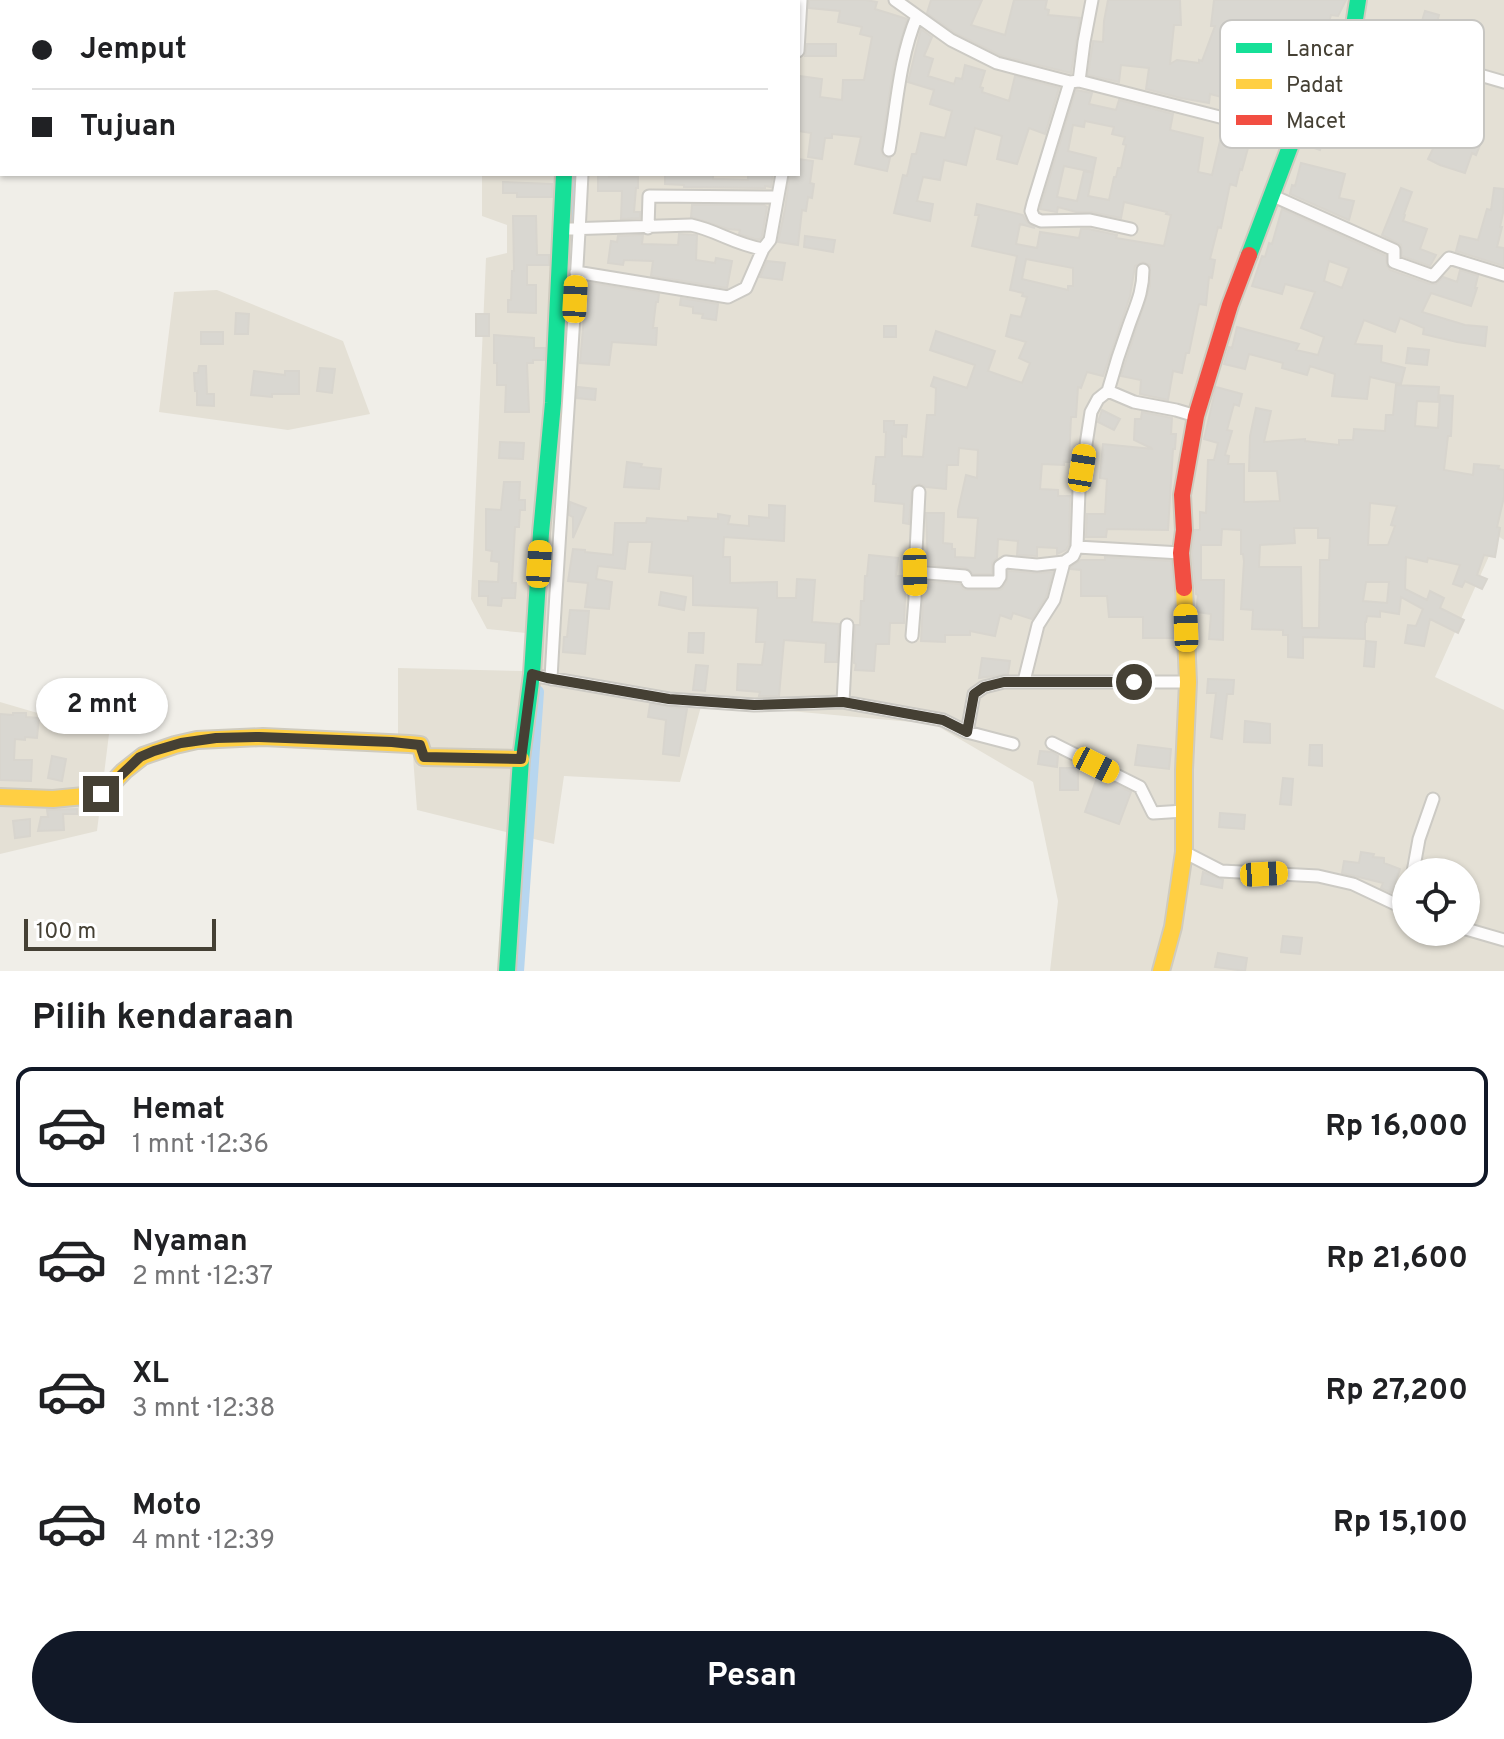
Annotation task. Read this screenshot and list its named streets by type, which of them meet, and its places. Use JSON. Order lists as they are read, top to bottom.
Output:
{
  "legend": ["Lancar", "Padat", "Macet"],
  "scale_bar": "100 m",
  "page": {
    "banner": ["Jemput", "Tujuan"],
    "bubble": "2 mnt",
    "scale": "100 m",
    "heading": "Pilih kendaraan",
    "list": [
      {
        "name": "Hemat",
        "note": "1 mnt · 12:36",
        "value": "Rp 16,000"
      },
      {
        "name": "Nyaman",
        "note": "2 mnt · 12:37",
        "value": "Rp 21,600"
      },
      {
        "name": "XL",
        "note": "3 mnt · 12:38",
        "value": "Rp 27,200"
      },
      {
        "name": "Moto",
        "note": "4 mnt · 12:39",
        "value": "Rp 15,100"
      }
    ],
    "buttons": "Pesan"
  }
}
